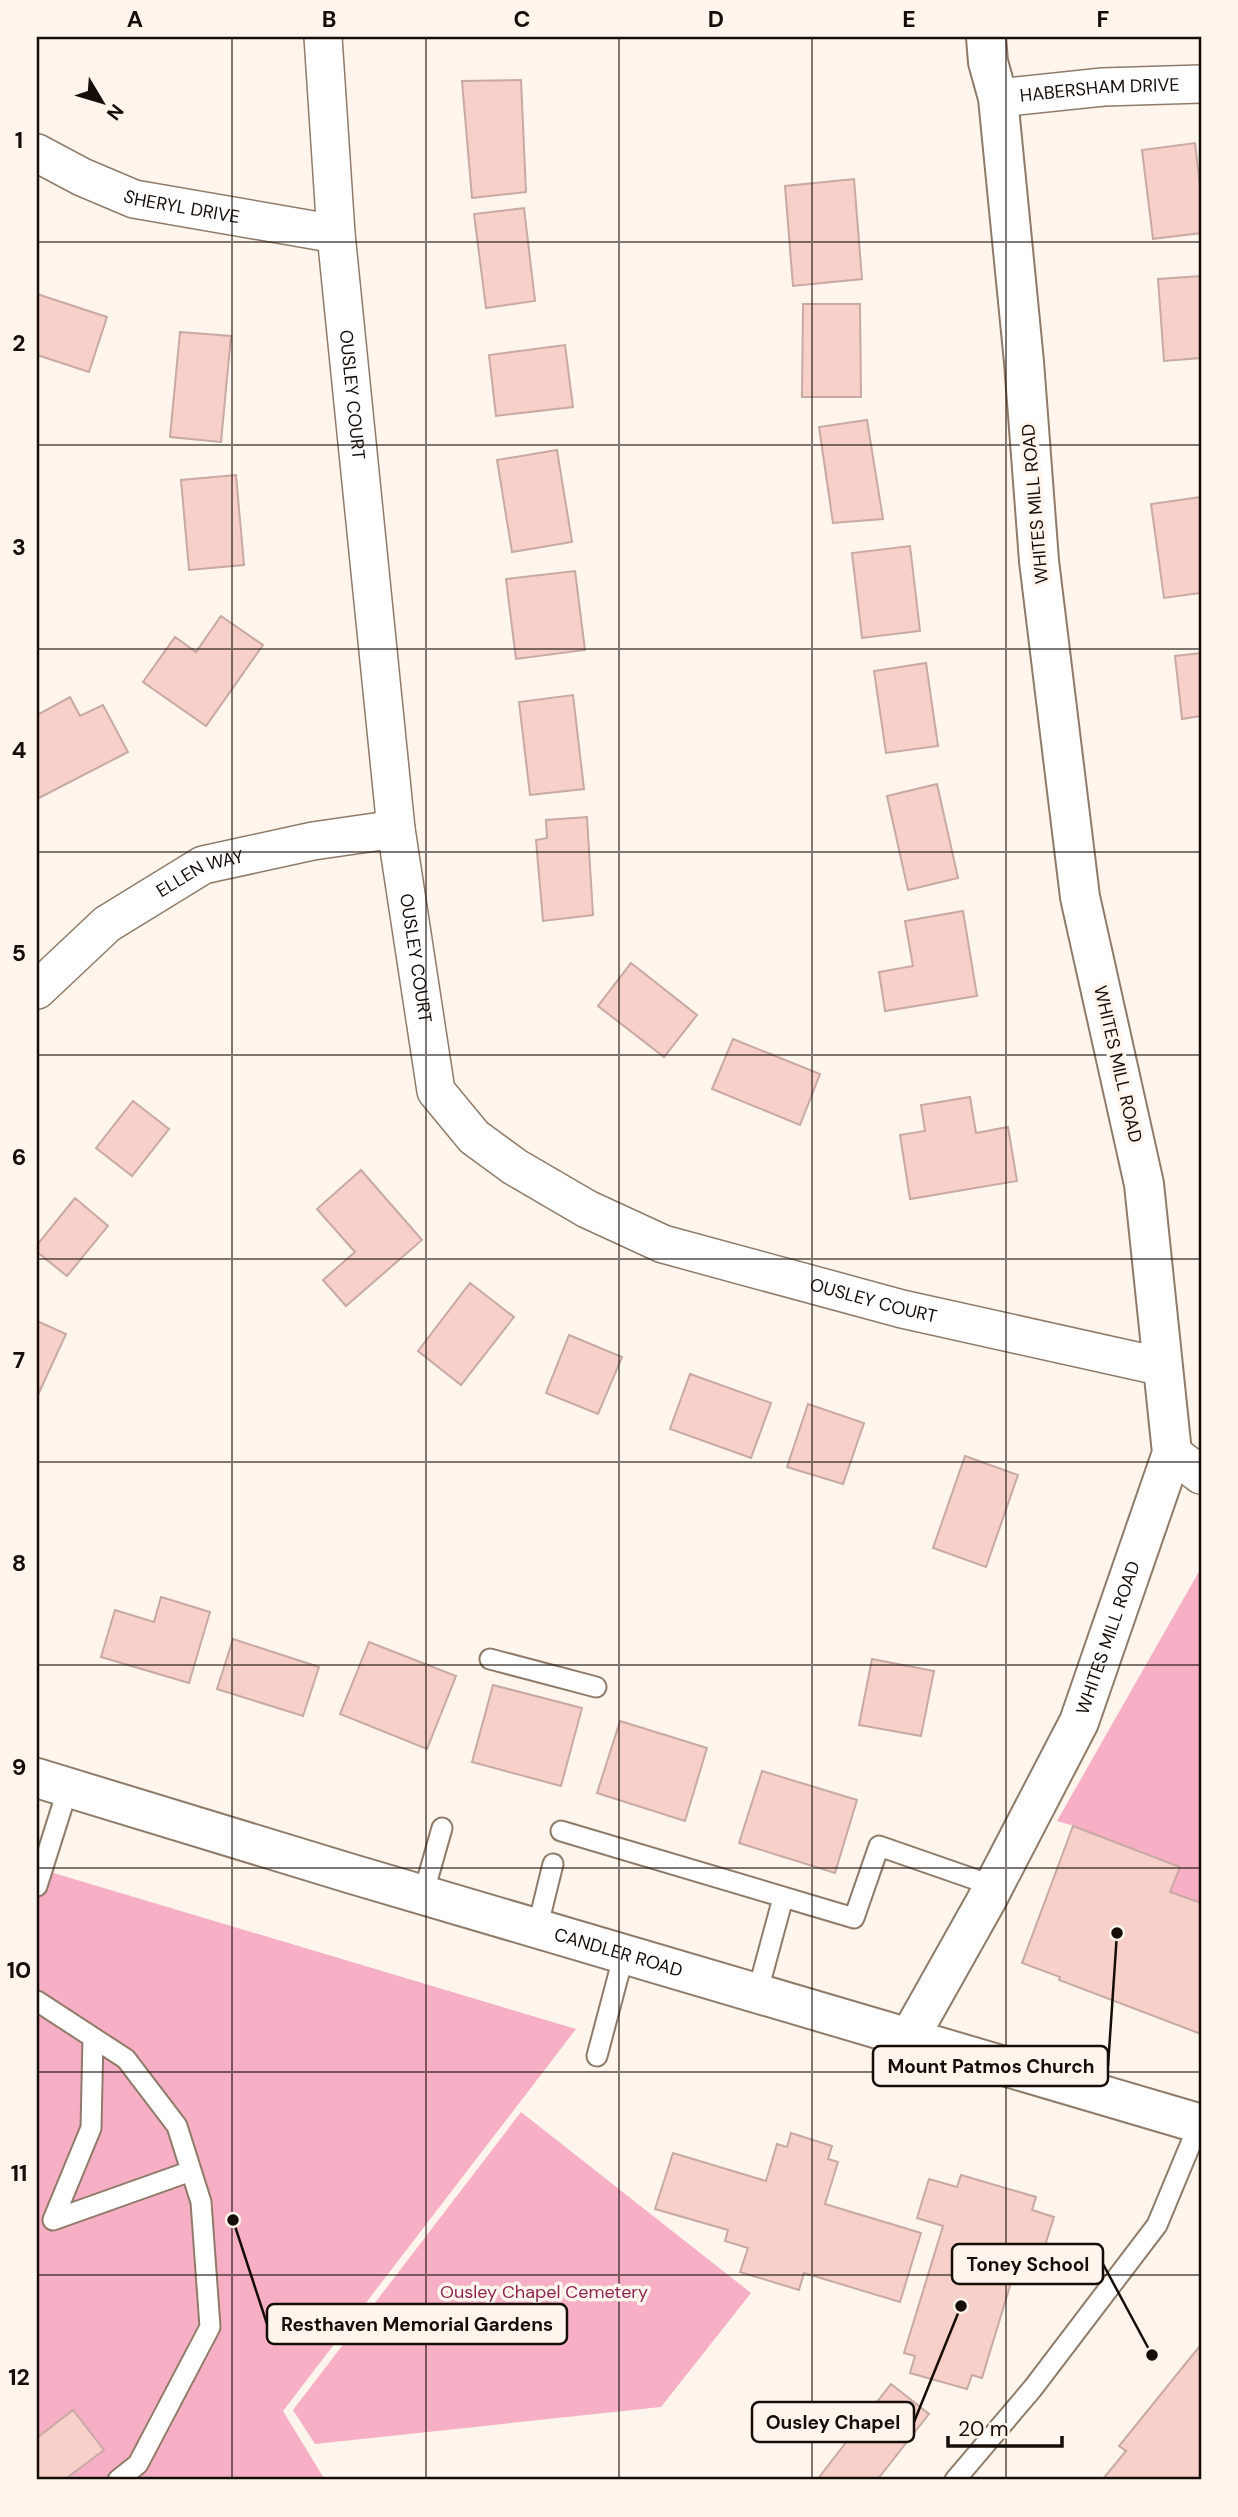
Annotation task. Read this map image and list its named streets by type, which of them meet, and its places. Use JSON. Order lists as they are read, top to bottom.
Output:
{
  "streets": {
    "street": [
      "HABERSHAM DRIVE",
      "SHERYL DRIVE",
      "OUSLEY COURT",
      "WHITES MILL ROAD",
      "ELLEN WAY",
      "CANDLER ROAD"
    ]
  },
  "crossings": [
    ["HABERSHAM DRIVE", "WHITES MILL ROAD"],
    ["SHERYL DRIVE", "OUSLEY COURT"],
    ["OUSLEY COURT", "WHITES MILL ROAD"],
    ["OUSLEY COURT", "ELLEN WAY"],
    ["WHITES MILL ROAD", "CANDLER ROAD"]
  ],
  "parks": ["Ousley Chapel Cemetery"],
  "places": [
    "Mount Patmos Church",
    "Resthaven Memorial Gardens",
    "Ousley Chapel",
    "Toney School"
  ],
  "scale_bar": "20 m",
  "north": "bottom right",
  "grid": {
    "columns": [
      "A",
      "B",
      "C",
      "D",
      "E",
      "F"
    ],
    "rows": [
      "1",
      "2",
      "3",
      "4",
      "5",
      "6",
      "7",
      "8",
      "9",
      "10",
      "11",
      "12"
    ]
  }
}
